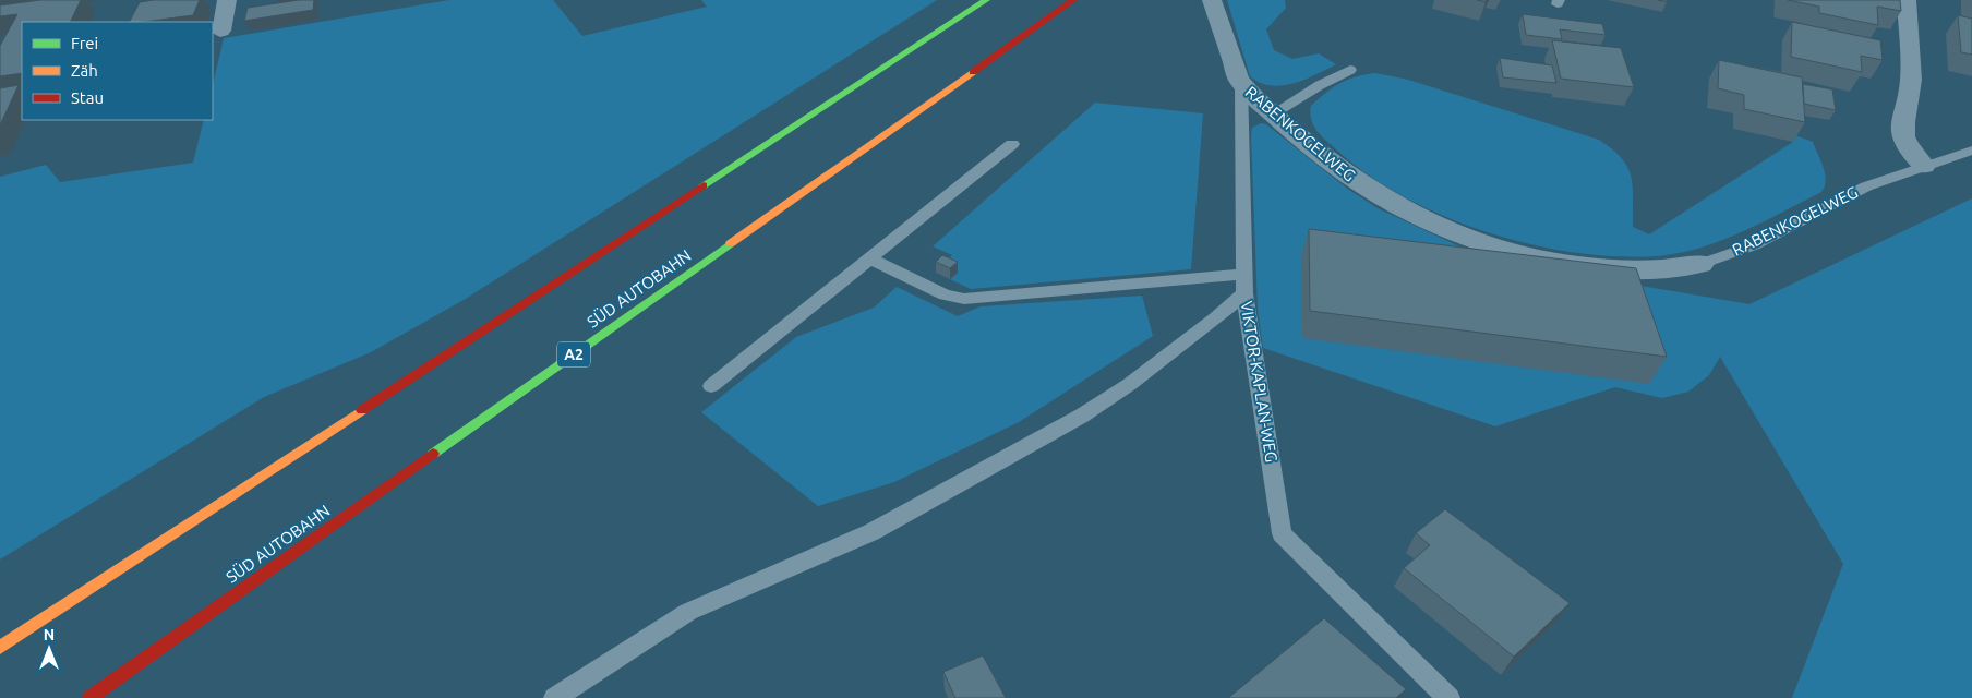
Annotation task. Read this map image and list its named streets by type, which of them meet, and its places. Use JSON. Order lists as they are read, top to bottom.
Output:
{
  "streets": {
    "highway": ["SÜD AUTOBAHN", "A2"],
    "street": ["RABENKOGELWEG", "VIKTOR-KAPLAN-WEG"]
  },
  "crossings": [
    ["RABENKOGELWEG", "VIKTOR-KAPLAN-WEG"]
  ],
  "legend": ["Frei", "Zäh", "Stau"],
  "north": "top"
}
